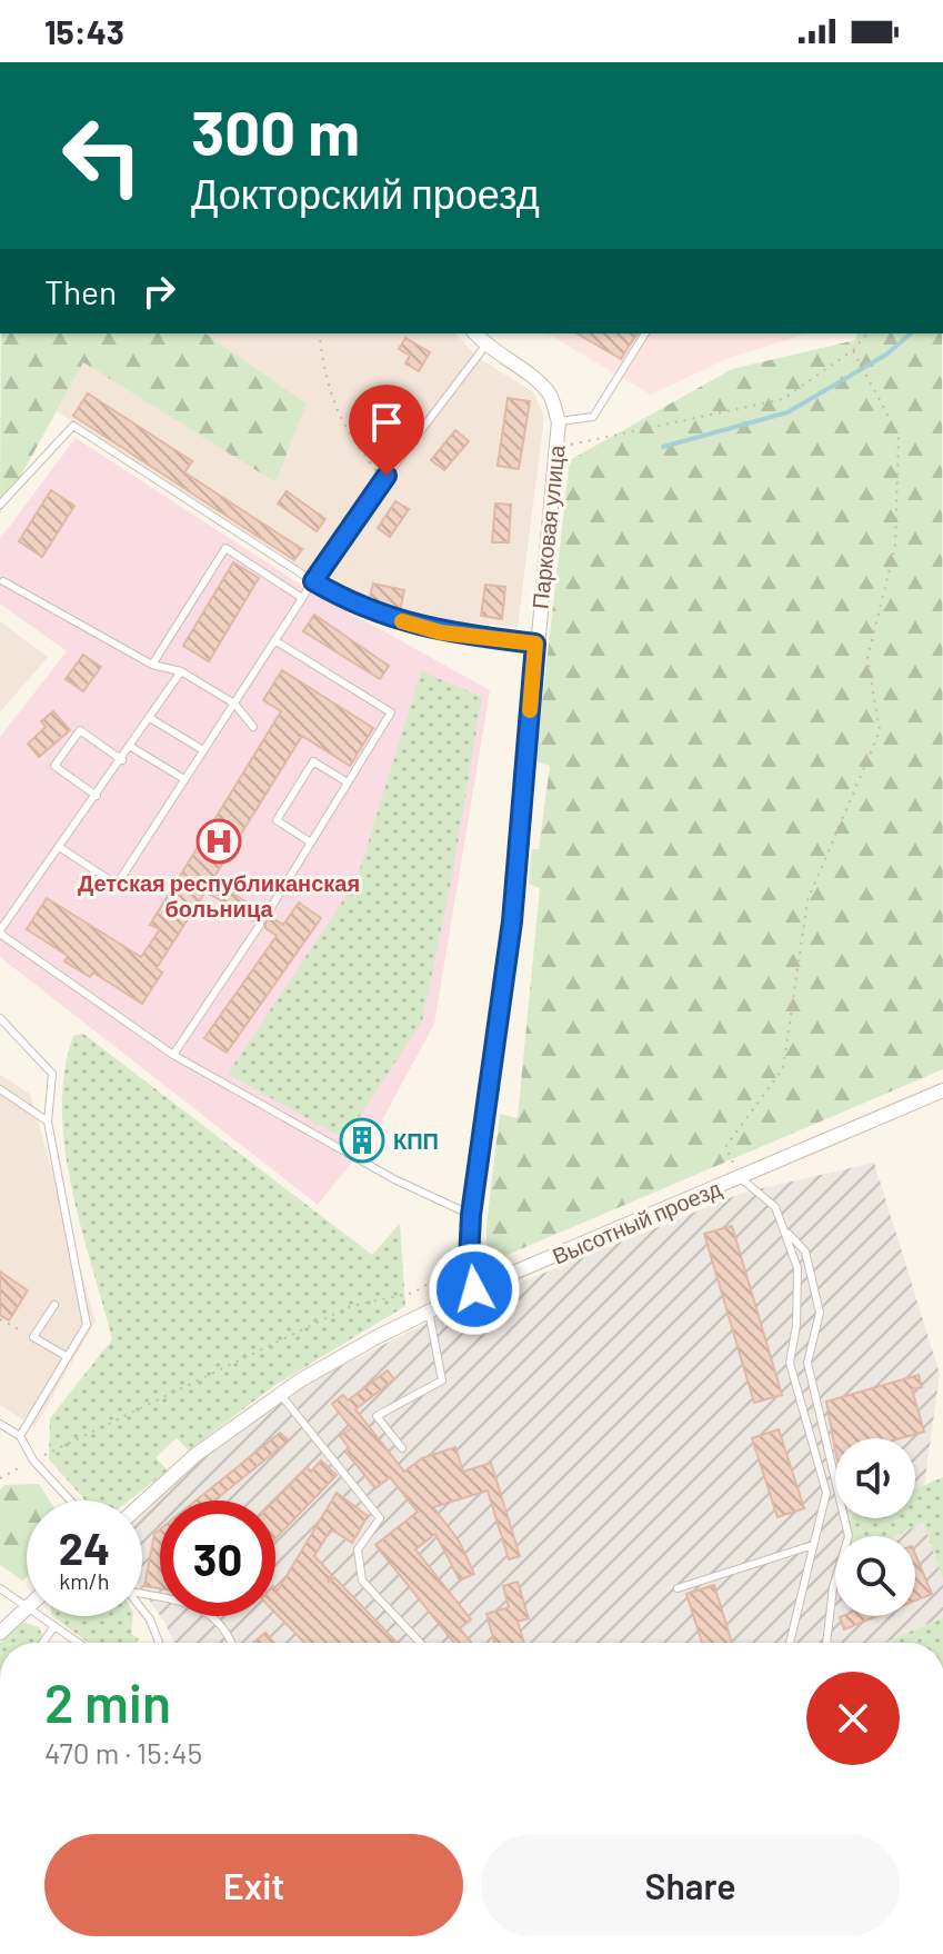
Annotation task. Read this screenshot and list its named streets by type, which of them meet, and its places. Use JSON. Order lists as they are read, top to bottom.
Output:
{
  "streets": {
    "street": ["Парковая улица", "Высотный проезд"]
  },
  "crossings": [
    ["Парковая улица", "Высотный проезд"]
  ],
  "places": {
    "hospital": ["Детская республиканская больница"],
    "building": ["КПП"]
  },
  "page": {
    "status": "15:43",
    "turn": ["300 m", "Докторский проезд"],
    "then": "Then",
    "speed": "24 km/h",
    "limit": "30",
    "heading": ["2 min", "470 m · 15:45"],
    "buttons": ["Exit", "Share"]
  }
}
